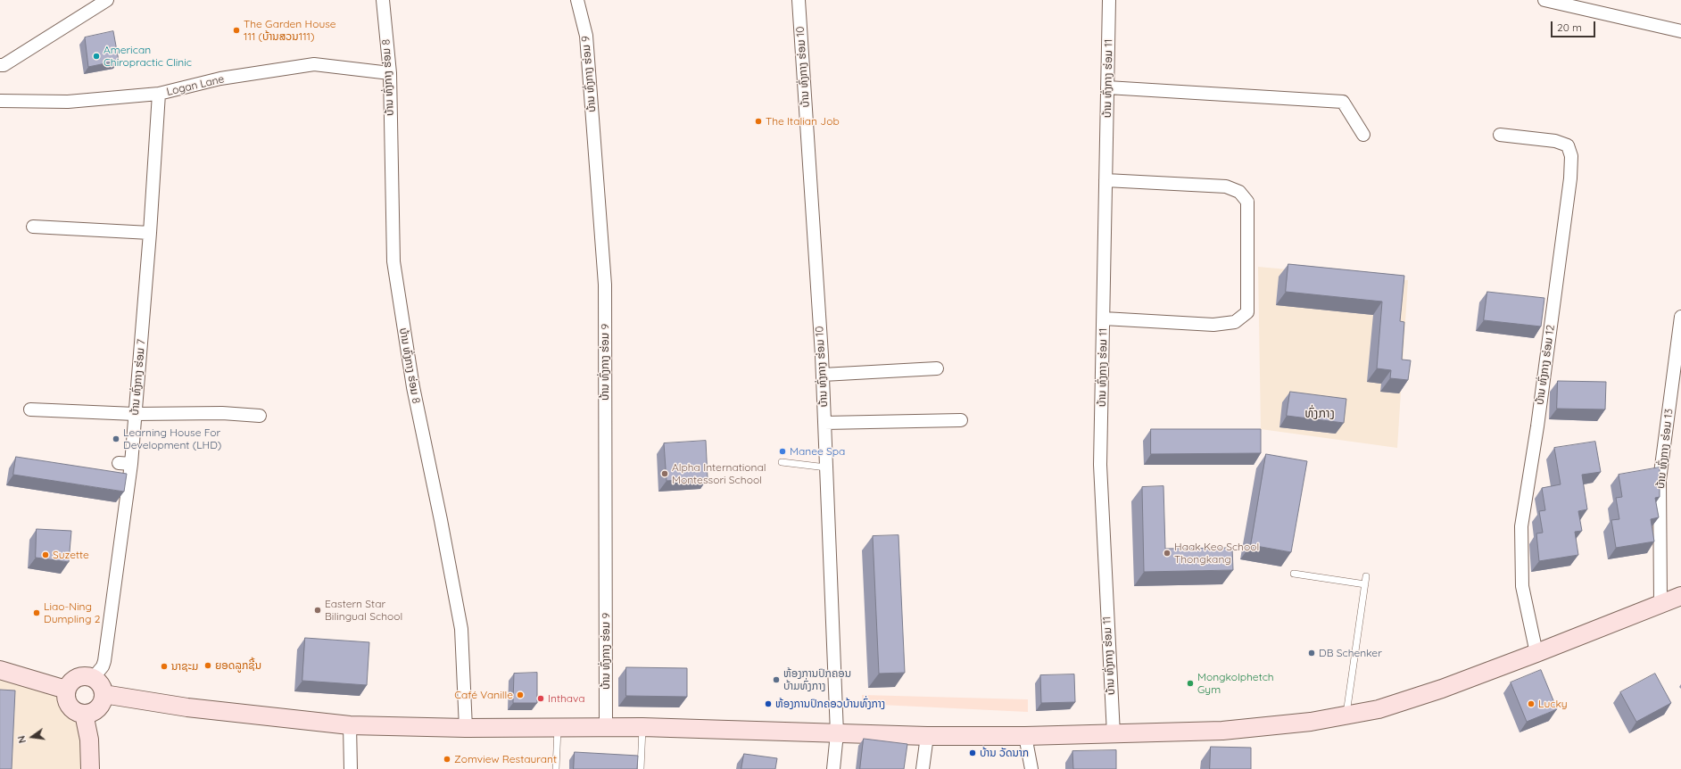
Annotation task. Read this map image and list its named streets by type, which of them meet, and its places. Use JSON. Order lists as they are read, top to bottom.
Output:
{
  "streets": {
    "street": [
      "ບ້ານ ທົ່ງກາງ ຮ່ອມ 10",
      "ບ້ານ ທົ່ງກາງ ຮ່ອມ 9",
      "ບ້ານ ທົ່ງກາງ ຮ່ອມ 8",
      "ບ້ານ ທົ່ງກາງ ຮ່ອມ 11",
      "Logan Lane",
      "ບ້ານ ທົ່ງກາງ ຮ່ອມ 12",
      "ບ້ານ ທົ່ງກາງ ຮ່ອມ 7",
      "ບ້ານ ທົ່ງກາງ ຮ່ອມ 13"
    ]
  },
  "crossings": [
    ["ບ້ານ ທົ່ງກາງ ຮ່ອມ 8", "Logan Lane"],
    ["Logan Lane", "ບ້ານ ທົ່ງກາງ ຮ່ອມ 7"]
  ],
  "districts": ["ທົ່ງກາງ"],
  "places": [
    "The Garden House 111 (ບ້ານສວນ111)",
    "American Chiropractic Clinic",
    "The Italian Job",
    "Learning House For Development (LHD)",
    "Manee Spa",
    "Alpha International Montessori School",
    "Haak Keo School Thongkang",
    "Suzette",
    "Eastern Star Bilingual School",
    "Liao-Ning Dumpling 2",
    "DB Schenker",
    "ຍອດລູກຊີ້ນ",
    "ນາຊະມ",
    "ຫ້ອງການປົກຄອນ ບ້າມທົ່ງກາງ",
    "Mongkolphetch Gym",
    "Café Vanille",
    "Inthava",
    "ຫ້ອງການປົກຄອວບ້ານທົ່ງກາງ",
    "Lucky",
    "ບ້ານ ວັດນາກ",
    "Zomview Restaurant"
  ],
  "scale_bar": "20 m",
  "north": "left"
}
